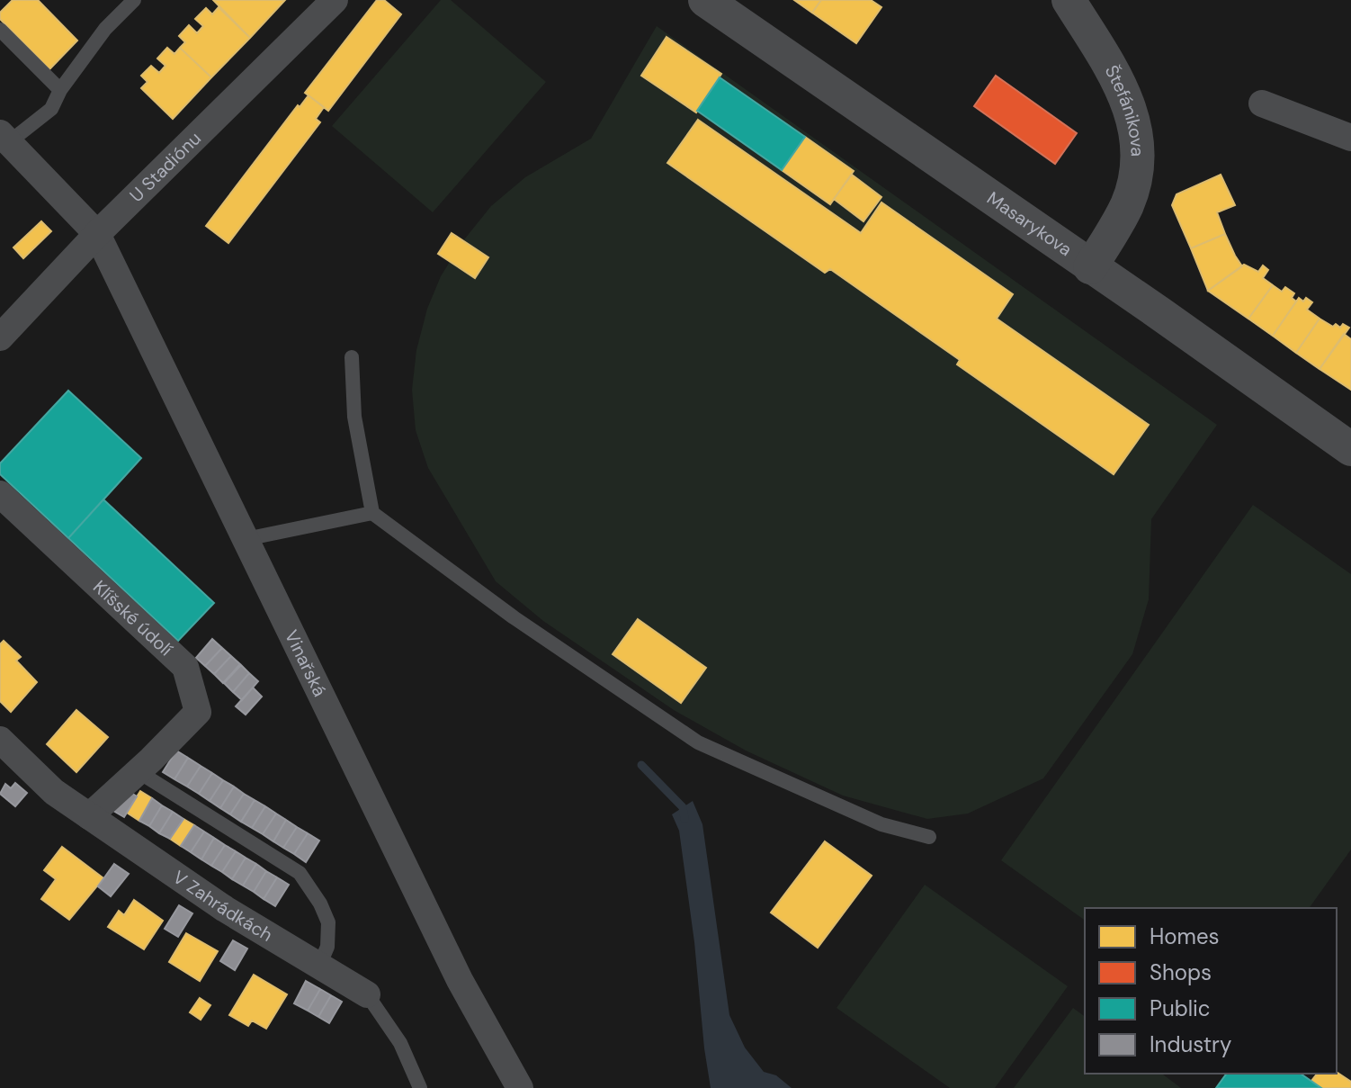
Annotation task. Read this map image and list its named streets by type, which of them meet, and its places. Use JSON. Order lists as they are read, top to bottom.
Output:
{
  "streets": {
    "street": [
      "Štefánikova",
      "U Stadiónu",
      "Masarykova",
      "Klíšské údolí",
      "Vinařská",
      "V Zahrádkách"
    ]
  },
  "crossings": [
    ["Štefánikova", "Masarykova"],
    ["U Stadiónu", "Vinařská"],
    ["Klíšské údolí", "V Zahrádkách"]
  ],
  "legend": [
    "Homes",
    "Shops",
    "Public",
    "Industry"
  ]
}
